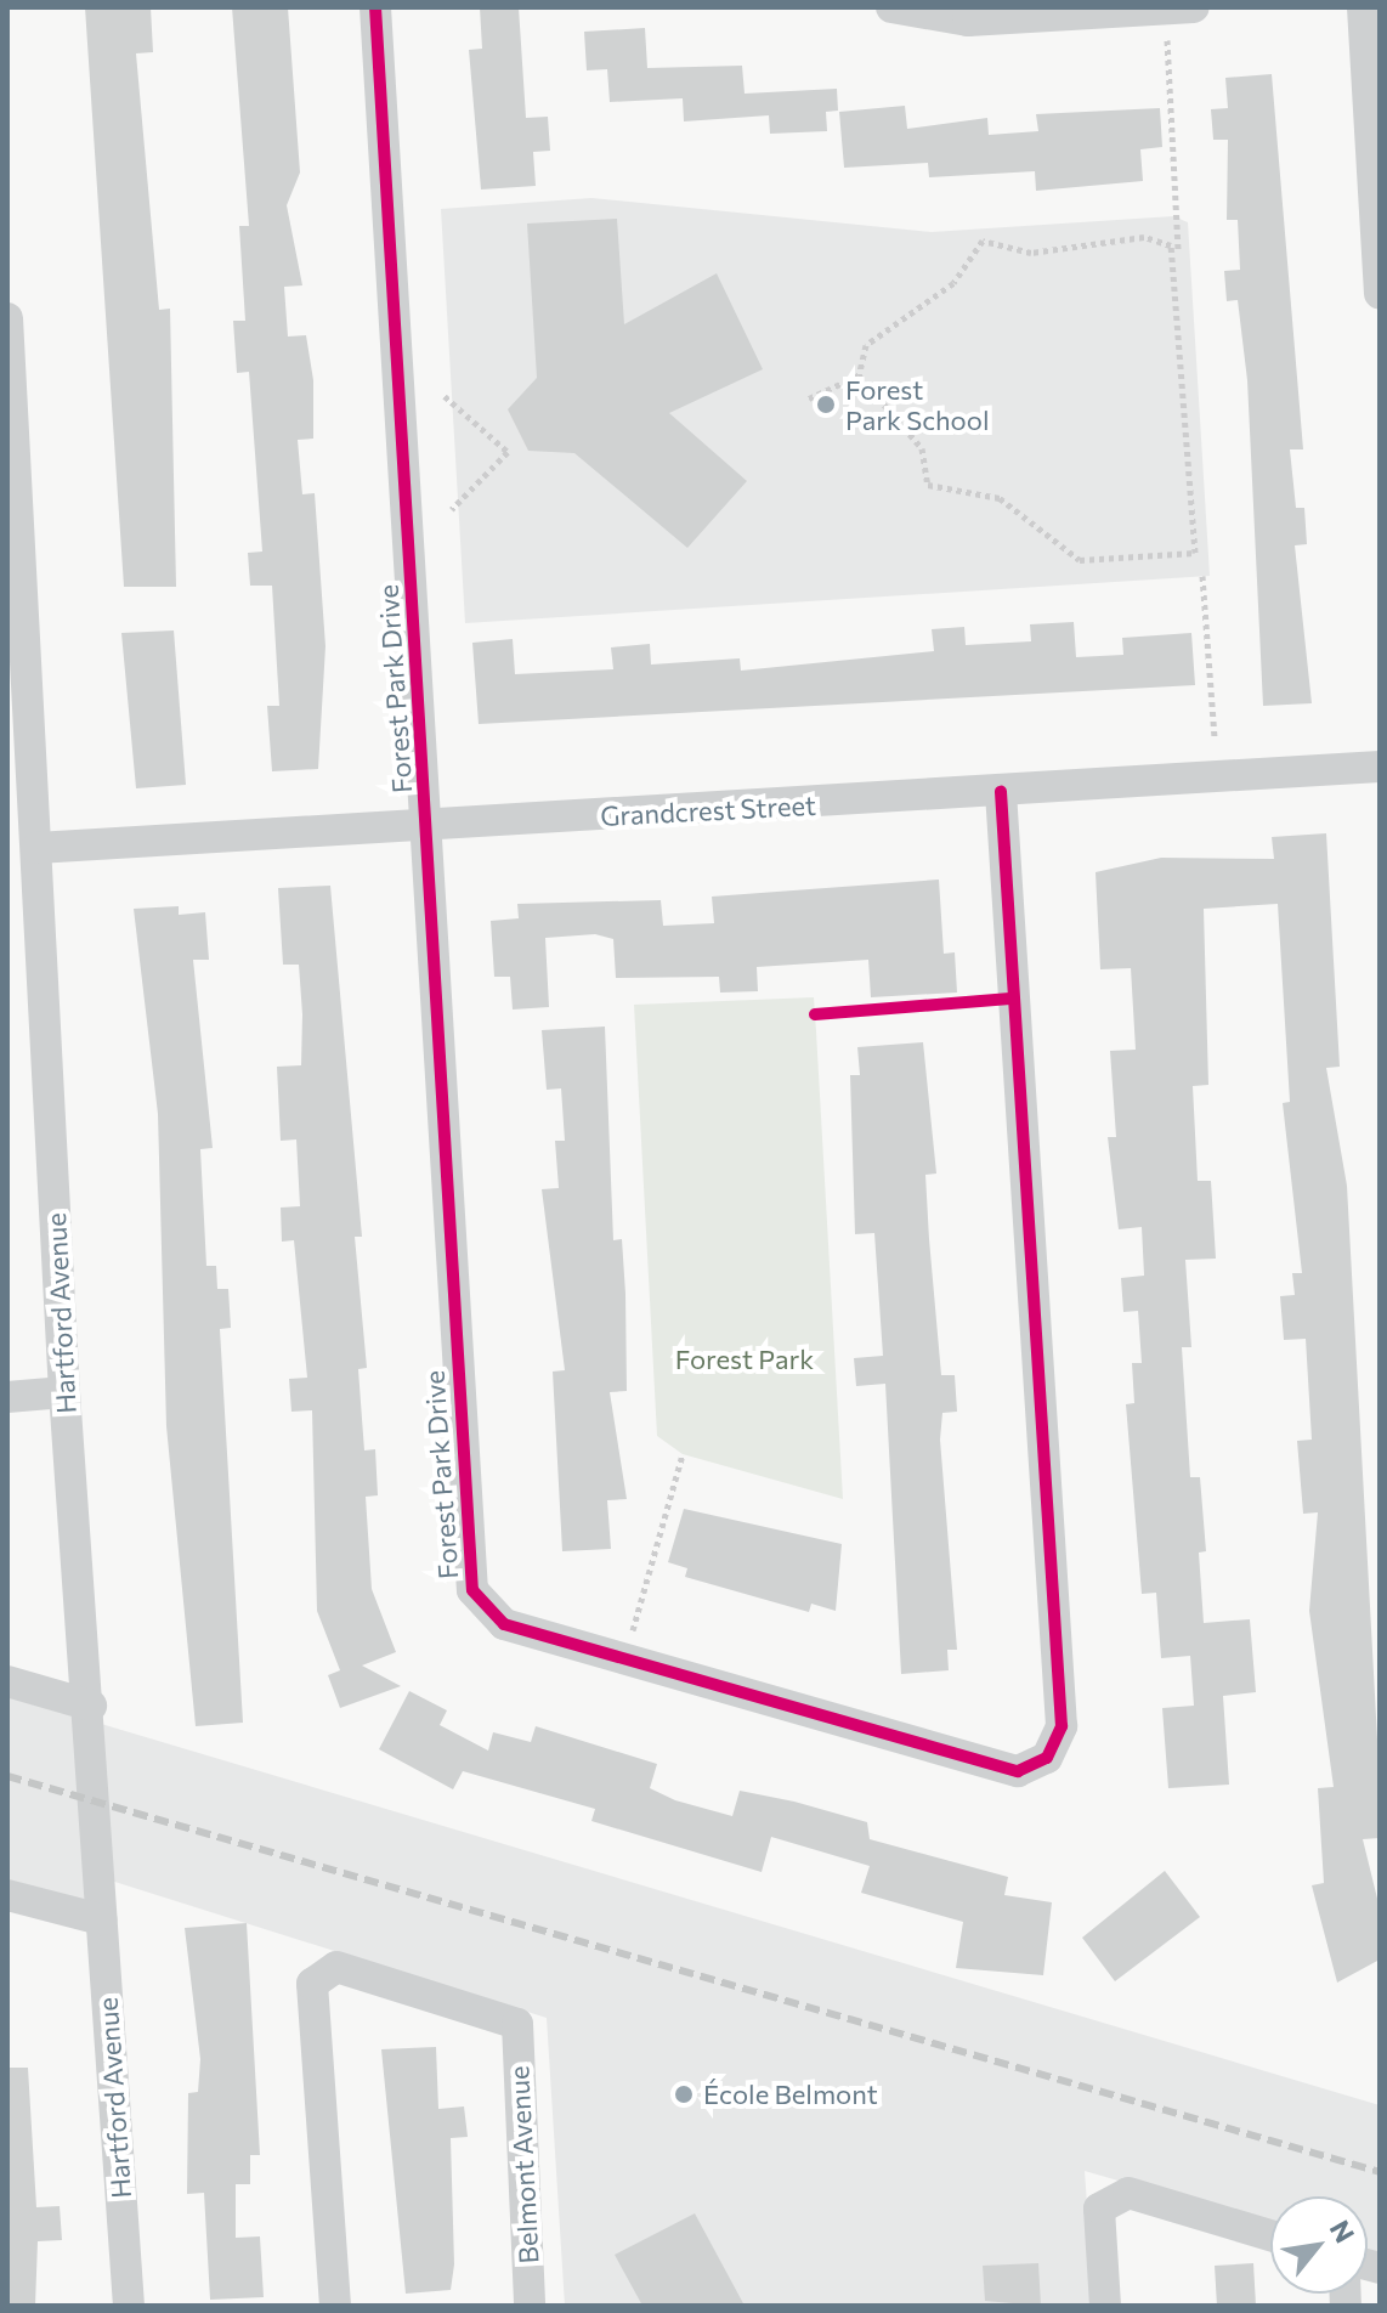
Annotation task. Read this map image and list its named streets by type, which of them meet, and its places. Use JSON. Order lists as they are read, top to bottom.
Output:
{
  "streets": {
    "street": [
      "Forest Park Drive",
      "Grandcrest Street",
      "Hartford Avenue",
      "Belmont Avenue"
    ]
  },
  "crossings": [
    ["Forest Park Drive", "Grandcrest Street"],
    ["Grandcrest Street", "Hartford Avenue"]
  ],
  "parks": ["Forest Park"],
  "places": ["Forest Park School", "École Belmont"],
  "north": "top right"
}
